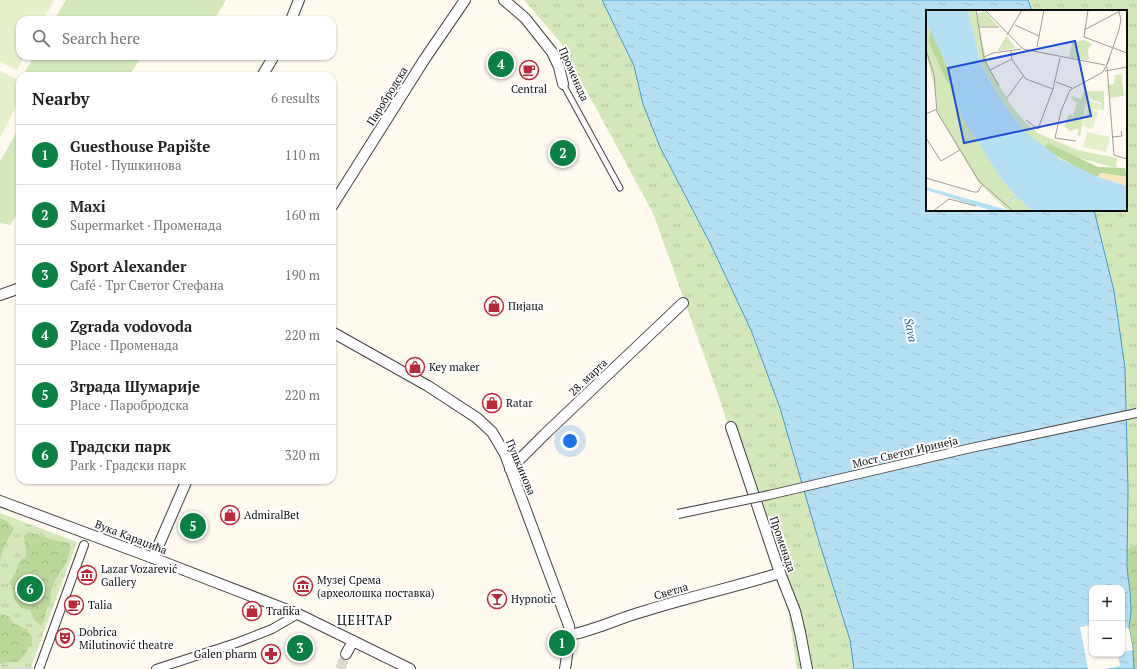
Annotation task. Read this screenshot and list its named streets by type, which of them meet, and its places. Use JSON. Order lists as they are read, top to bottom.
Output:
{
  "streets": {
    "street": [
      "Променада",
      "Паробродска",
      "28. марта",
      "Мост Светог Иринеја",
      "Пушкинова",
      "Вука Караџића",
      "Светла"
    ]
  },
  "crossings": [
    ["Променада", "Светла"],
    ["28. марта", "Пушкинова"],
    ["Пушкинова", "Светла"]
  ],
  "districts": ["ЦЕНТАР"],
  "water": ["Sava"],
  "places": {
    "cafe": ["Central", "Talia"],
    "shop": [
      "Пијаца",
      "Key maker",
      "Ratar",
      "AdmiralBet",
      "Trafika"
    ],
    "museum": ["Lazar Vozarević Gallery", "Музеј Срема (археолошка поставка)"],
    "bar": ["Hypnotic"],
    "theatre": ["Dobrica Milutinović theatre"],
    "pharmacy": ["Galen pharm"]
  },
  "page": {
    "search": "Search here",
    "pins": [
      "4",
      "2",
      "5",
      "6",
      "1",
      "3"
    ],
    "heading": ["Nearby", "6 results"],
    "list": [
      {
        "mark": "1",
        "name": "Guesthouse Papište",
        "note": "Hotel · Пушкинова",
        "value": "110 m"
      },
      {
        "mark": "2",
        "name": "Maxi",
        "note": "Supermarket · Променада",
        "value": "160 m"
      },
      {
        "mark": "3",
        "name": "Sport Alexander",
        "note": "Café · Трг Светог Стефана",
        "value": "190 m"
      },
      {
        "mark": "4",
        "name": "Zgrada vodovoda",
        "note": "Place · Променада",
        "value": "220 m"
      },
      {
        "mark": "5",
        "name": "Зграда Шумарије",
        "note": "Place · Паробродска",
        "value": "220 m"
      },
      {
        "mark": "6",
        "name": "Градски парк",
        "note": "Park · Градски парк",
        "value": "320 m"
      }
    ],
    "map_buttons": ["+", "−"]
  }
}
